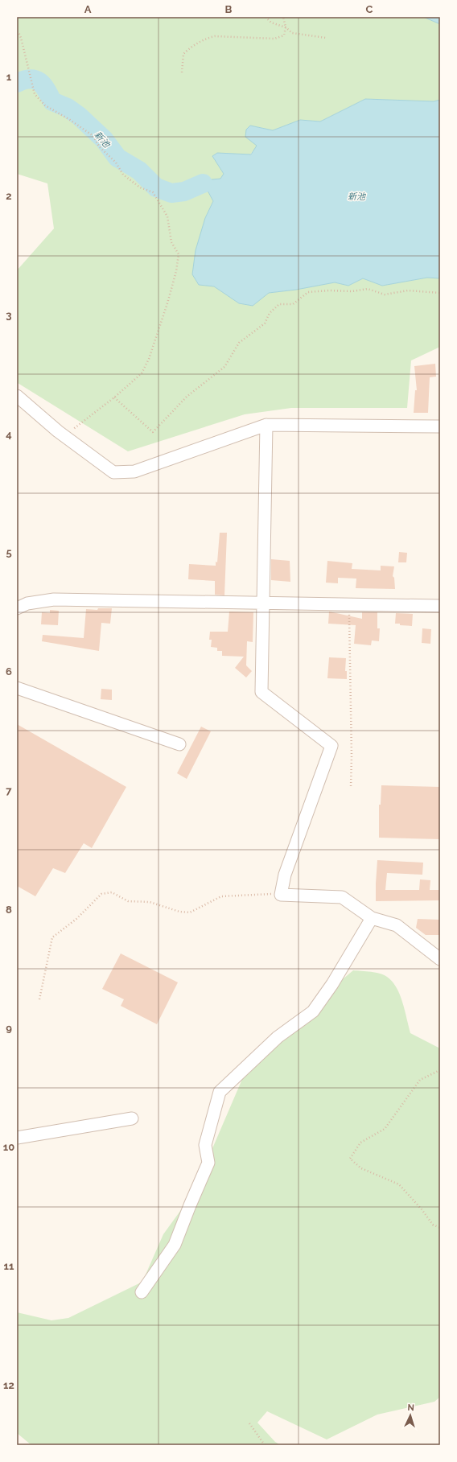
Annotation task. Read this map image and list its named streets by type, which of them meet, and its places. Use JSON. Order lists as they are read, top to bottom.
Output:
{
  "water": ["新池"],
  "north": "top",
  "grid": {
    "columns": ["A", "B", "C"],
    "rows": [
      "1",
      "2",
      "3",
      "4",
      "5",
      "6",
      "7",
      "8",
      "9",
      "10",
      "11",
      "12"
    ]
  }
}
